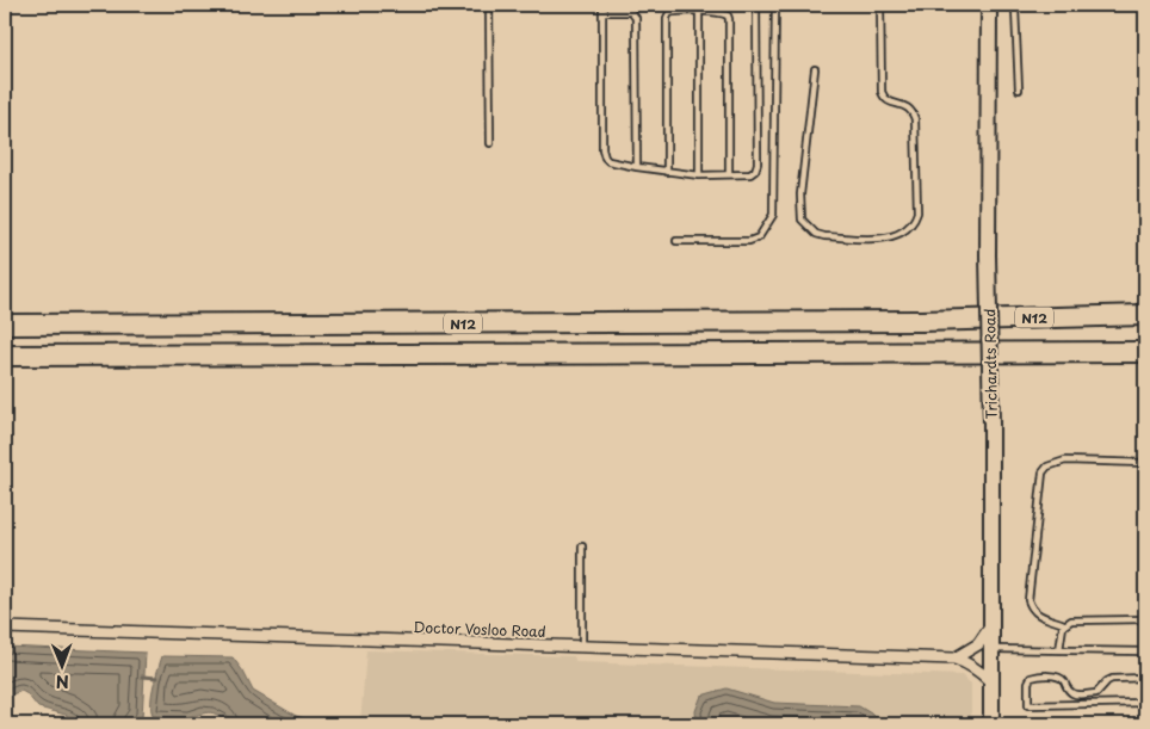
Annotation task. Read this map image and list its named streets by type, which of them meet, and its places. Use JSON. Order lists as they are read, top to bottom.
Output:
{
  "streets": {
    "highway": ["N12"],
    "street": ["Trichardts Road", "Doctor Vosloo Road"]
  },
  "crossings": [
    ["Trichardts Road", "Doctor Vosloo Road"]
  ],
  "north": "bottom"
}
